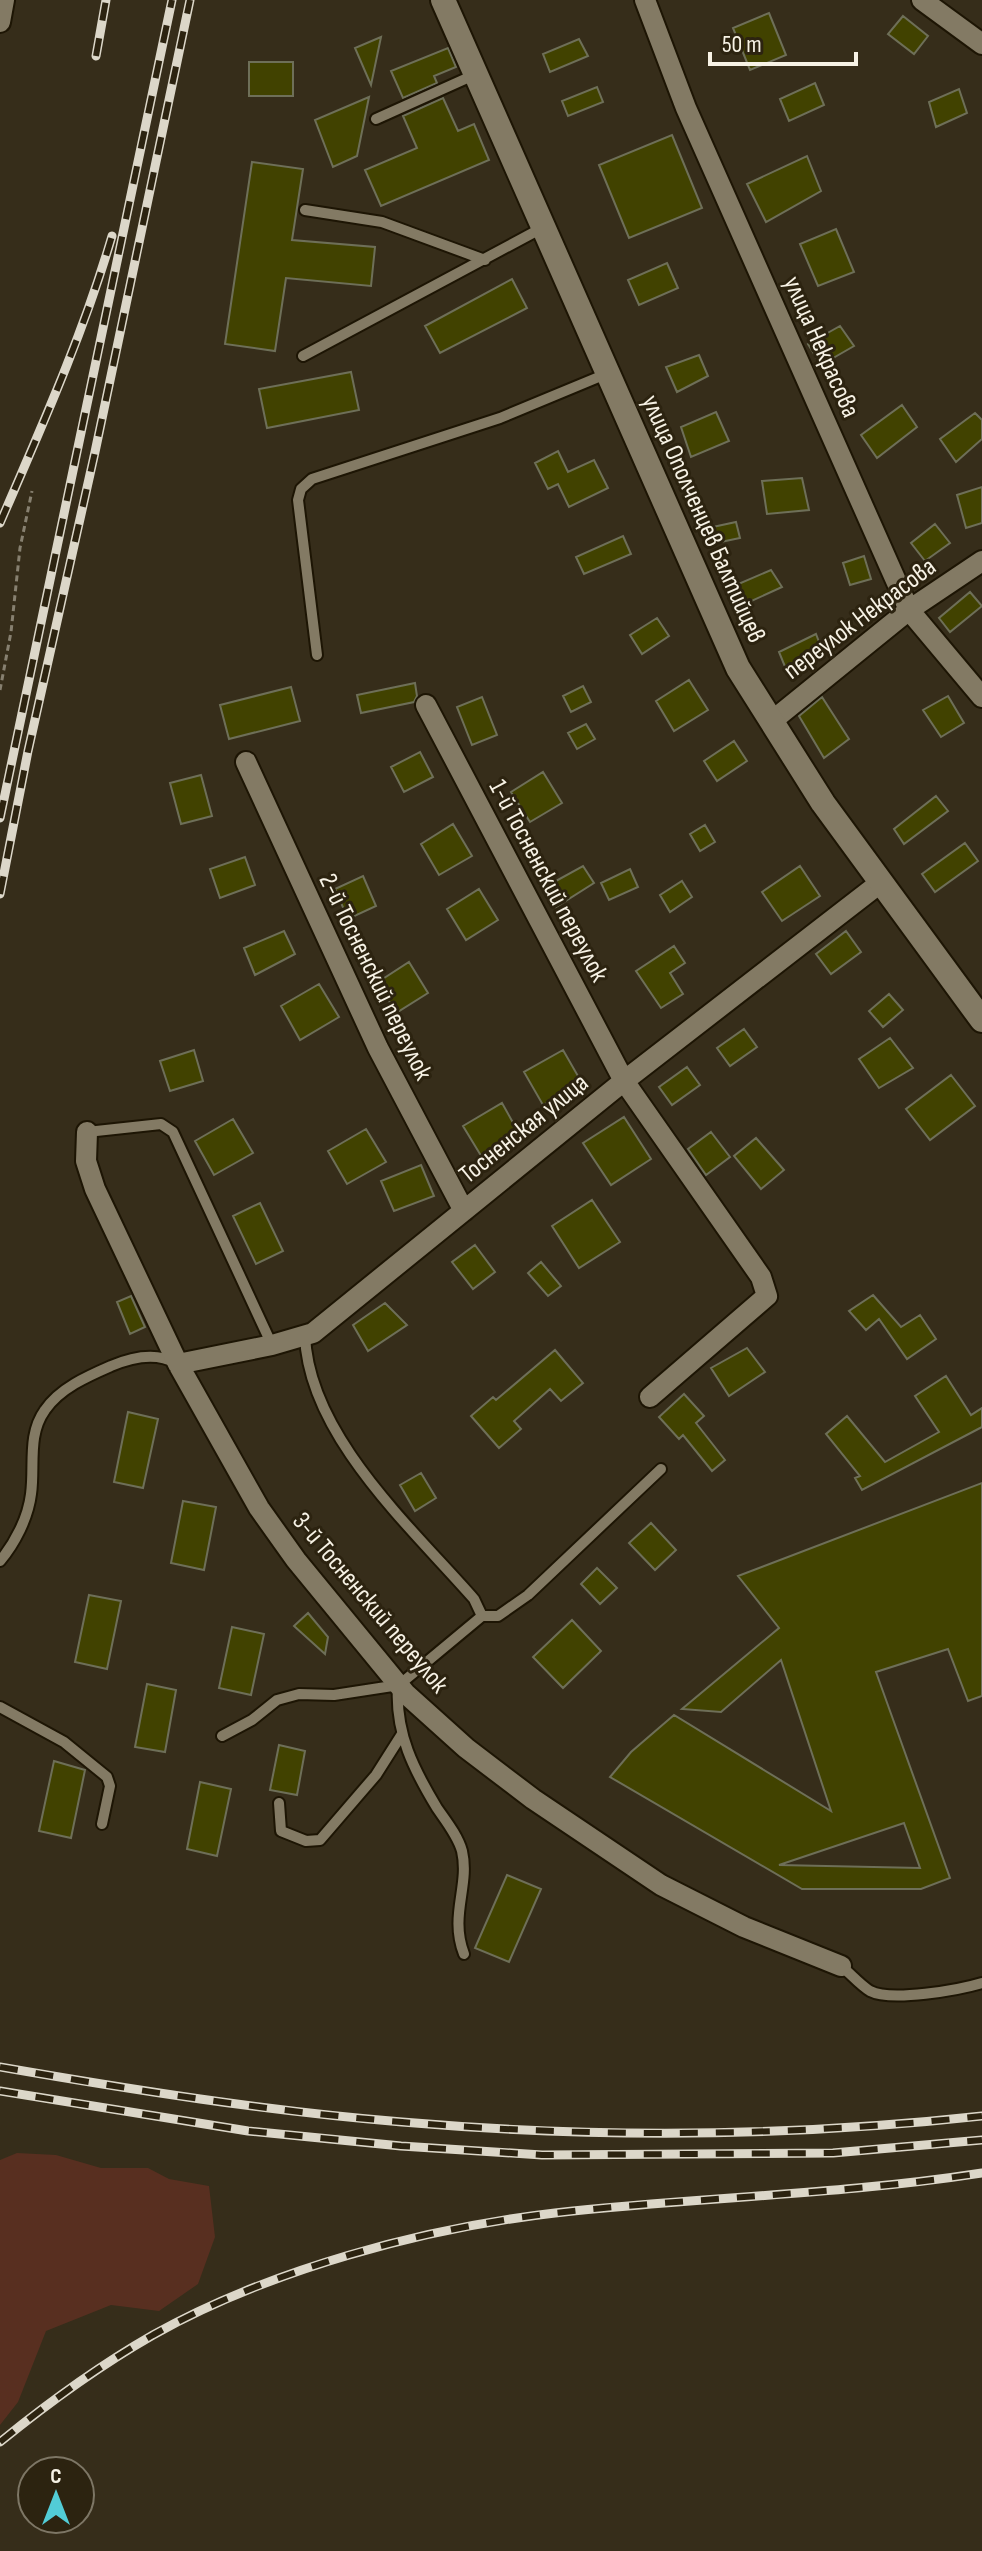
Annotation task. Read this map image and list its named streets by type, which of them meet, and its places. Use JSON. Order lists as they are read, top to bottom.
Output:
{
  "streets": {
    "main road": ["улица Ополченцев Балтийцев"],
    "street": [
      "улица Некрасова",
      "переулок Некрасова",
      "1-й Тосненский переулок",
      "2-й Тосненский переулок",
      "Тосненская улица",
      "3-й Тосненский переулок"
    ]
  },
  "crossings": [
    ["улица Некрасова", "переулок Некрасова"],
    ["улица Ополченцев Балтийцев", "переулок Некрасова"],
    ["улица Ополченцев Балтийцев", "Тосненская улица"],
    ["1-й Тосненский переулок", "Тосненская улица"],
    ["2-й Тосненский переулок", "Тосненская улица"],
    ["Тосненская улица", "3-й Тосненский переулок"]
  ],
  "scale_bar": "50 m",
  "north": "top"
}
